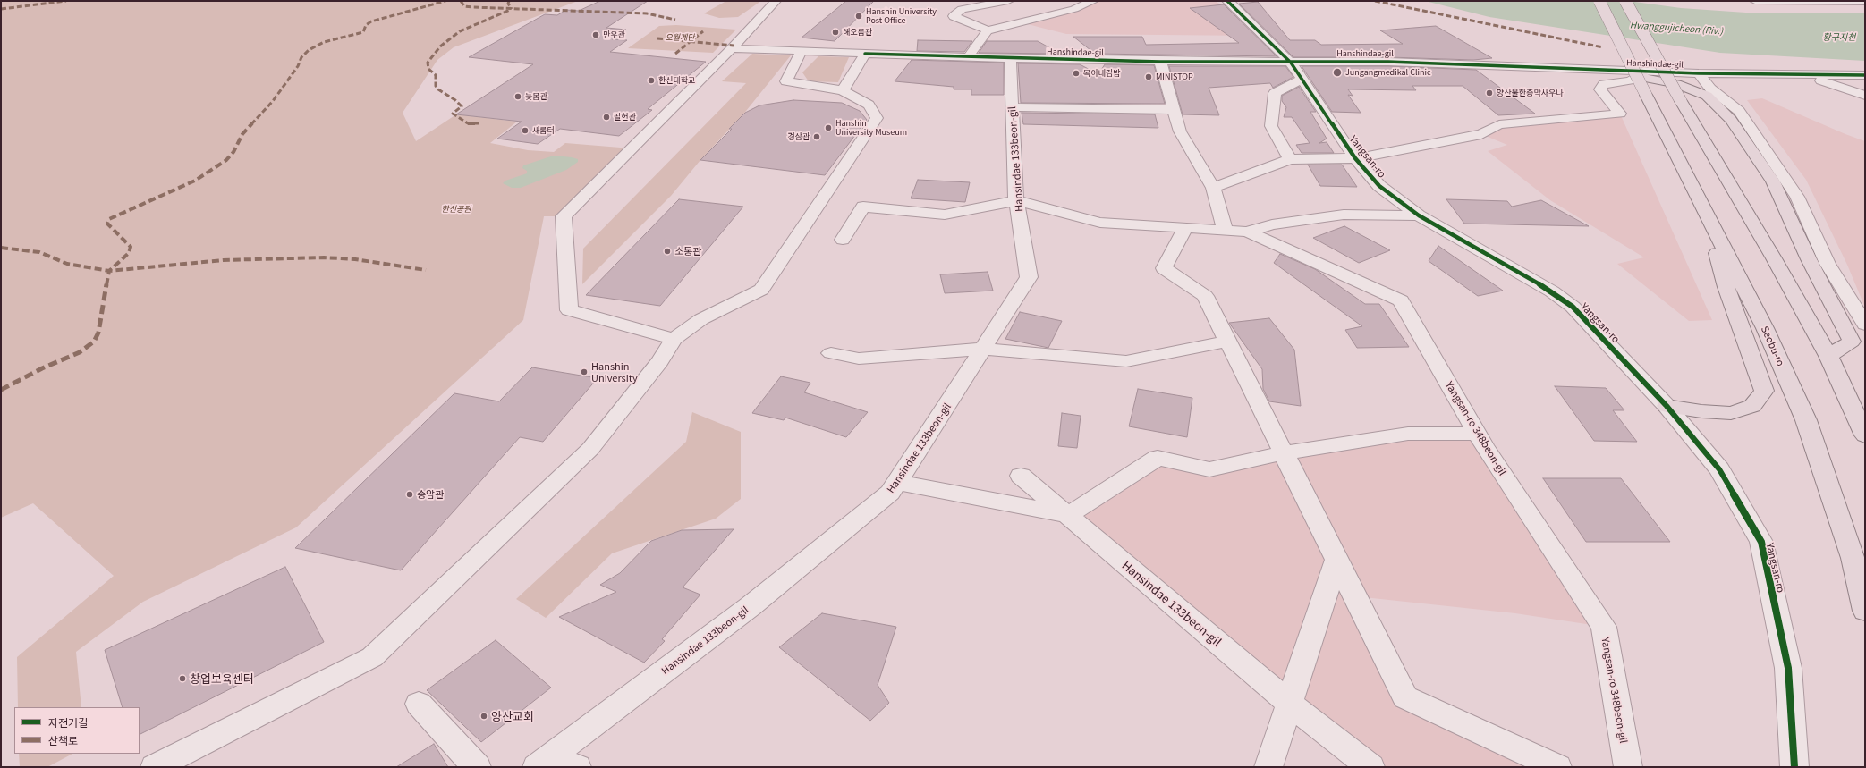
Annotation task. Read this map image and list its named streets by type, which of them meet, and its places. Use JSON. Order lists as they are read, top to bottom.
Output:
{
  "streets": {
    "main road": ["Seobu-ro"],
    "street": [
      "Hanshindae-gil",
      "Yangsan-ro",
      "Hansindae 133beon-gil",
      "Yangsan-ro 348beon-gil"
    ]
  },
  "crossings": [
    ["Hanshindae-gil", "Yangsan-ro"],
    ["Hanshindae-gil", "Hansindae 133beon-gil"],
    ["Hansindae 133beon-gil", "Yangsan-ro 348beon-gil"]
  ],
  "water": ["Hwanggujicheon (Riv.)", "황구지천"],
  "parks": ["오월계단", "한신공원"],
  "places": [
    "Hanshin University Post Office",
    "해오름관",
    "만우관",
    "Jungangmedikal Clinic",
    "복이네김밥",
    "MINISTOP",
    "한신대학교",
    "양산불한증막사우나",
    "늦봄관",
    "필헌관",
    "Hanshin University Museum",
    "새롬터",
    "경삼관",
    "소통관",
    "Hanshin University",
    "송암관",
    "창업보육센터",
    "양산교회"
  ],
  "legend": ["자전거길", "산책로"]
}
